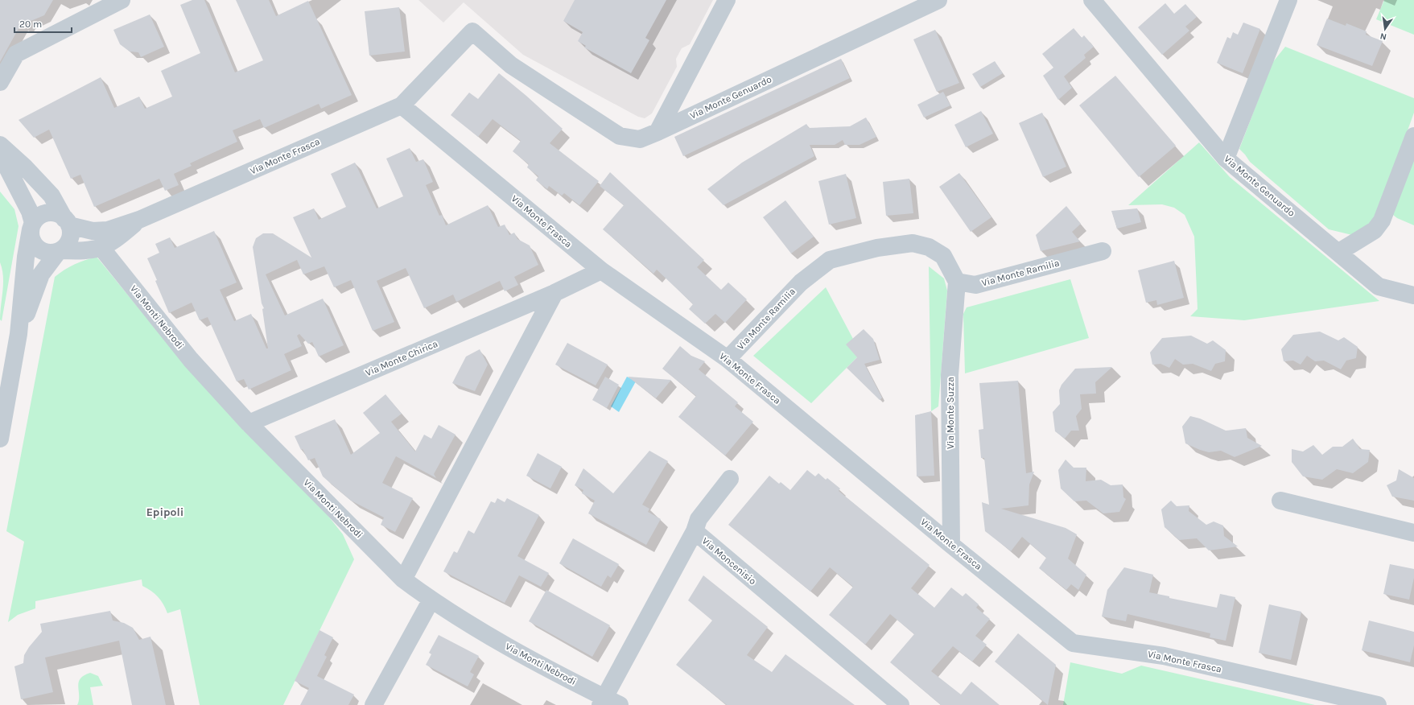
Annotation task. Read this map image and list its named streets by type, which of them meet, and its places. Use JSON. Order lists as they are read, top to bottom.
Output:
{
  "streets": {
    "street": [
      "Via Monte Genuardo",
      "Via Monte Frasca",
      "Via Monte Ramilia",
      "Via Monti Nebrodi",
      "Via Monte Chirica",
      "Via Monte Suzza",
      "Via Moncenisio"
    ]
  },
  "crossings": [
    ["Via Monte Genuardo", "Via Monte Frasca"],
    ["Via Monte Frasca", "Via Monte Ramilia"],
    ["Via Monte Frasca", "Via Monte Chirica"],
    ["Via Monte Frasca", "Via Monte Suzza"],
    ["Via Monte Ramilia", "Via Monte Suzza"],
    ["Via Monti Nebrodi", "Via Monte Chirica"],
    ["Via Monti Nebrodi", "Via Moncenisio"]
  ],
  "districts": ["Epipoli"],
  "scale_bar": "20 m",
  "north": "bottom"
}
